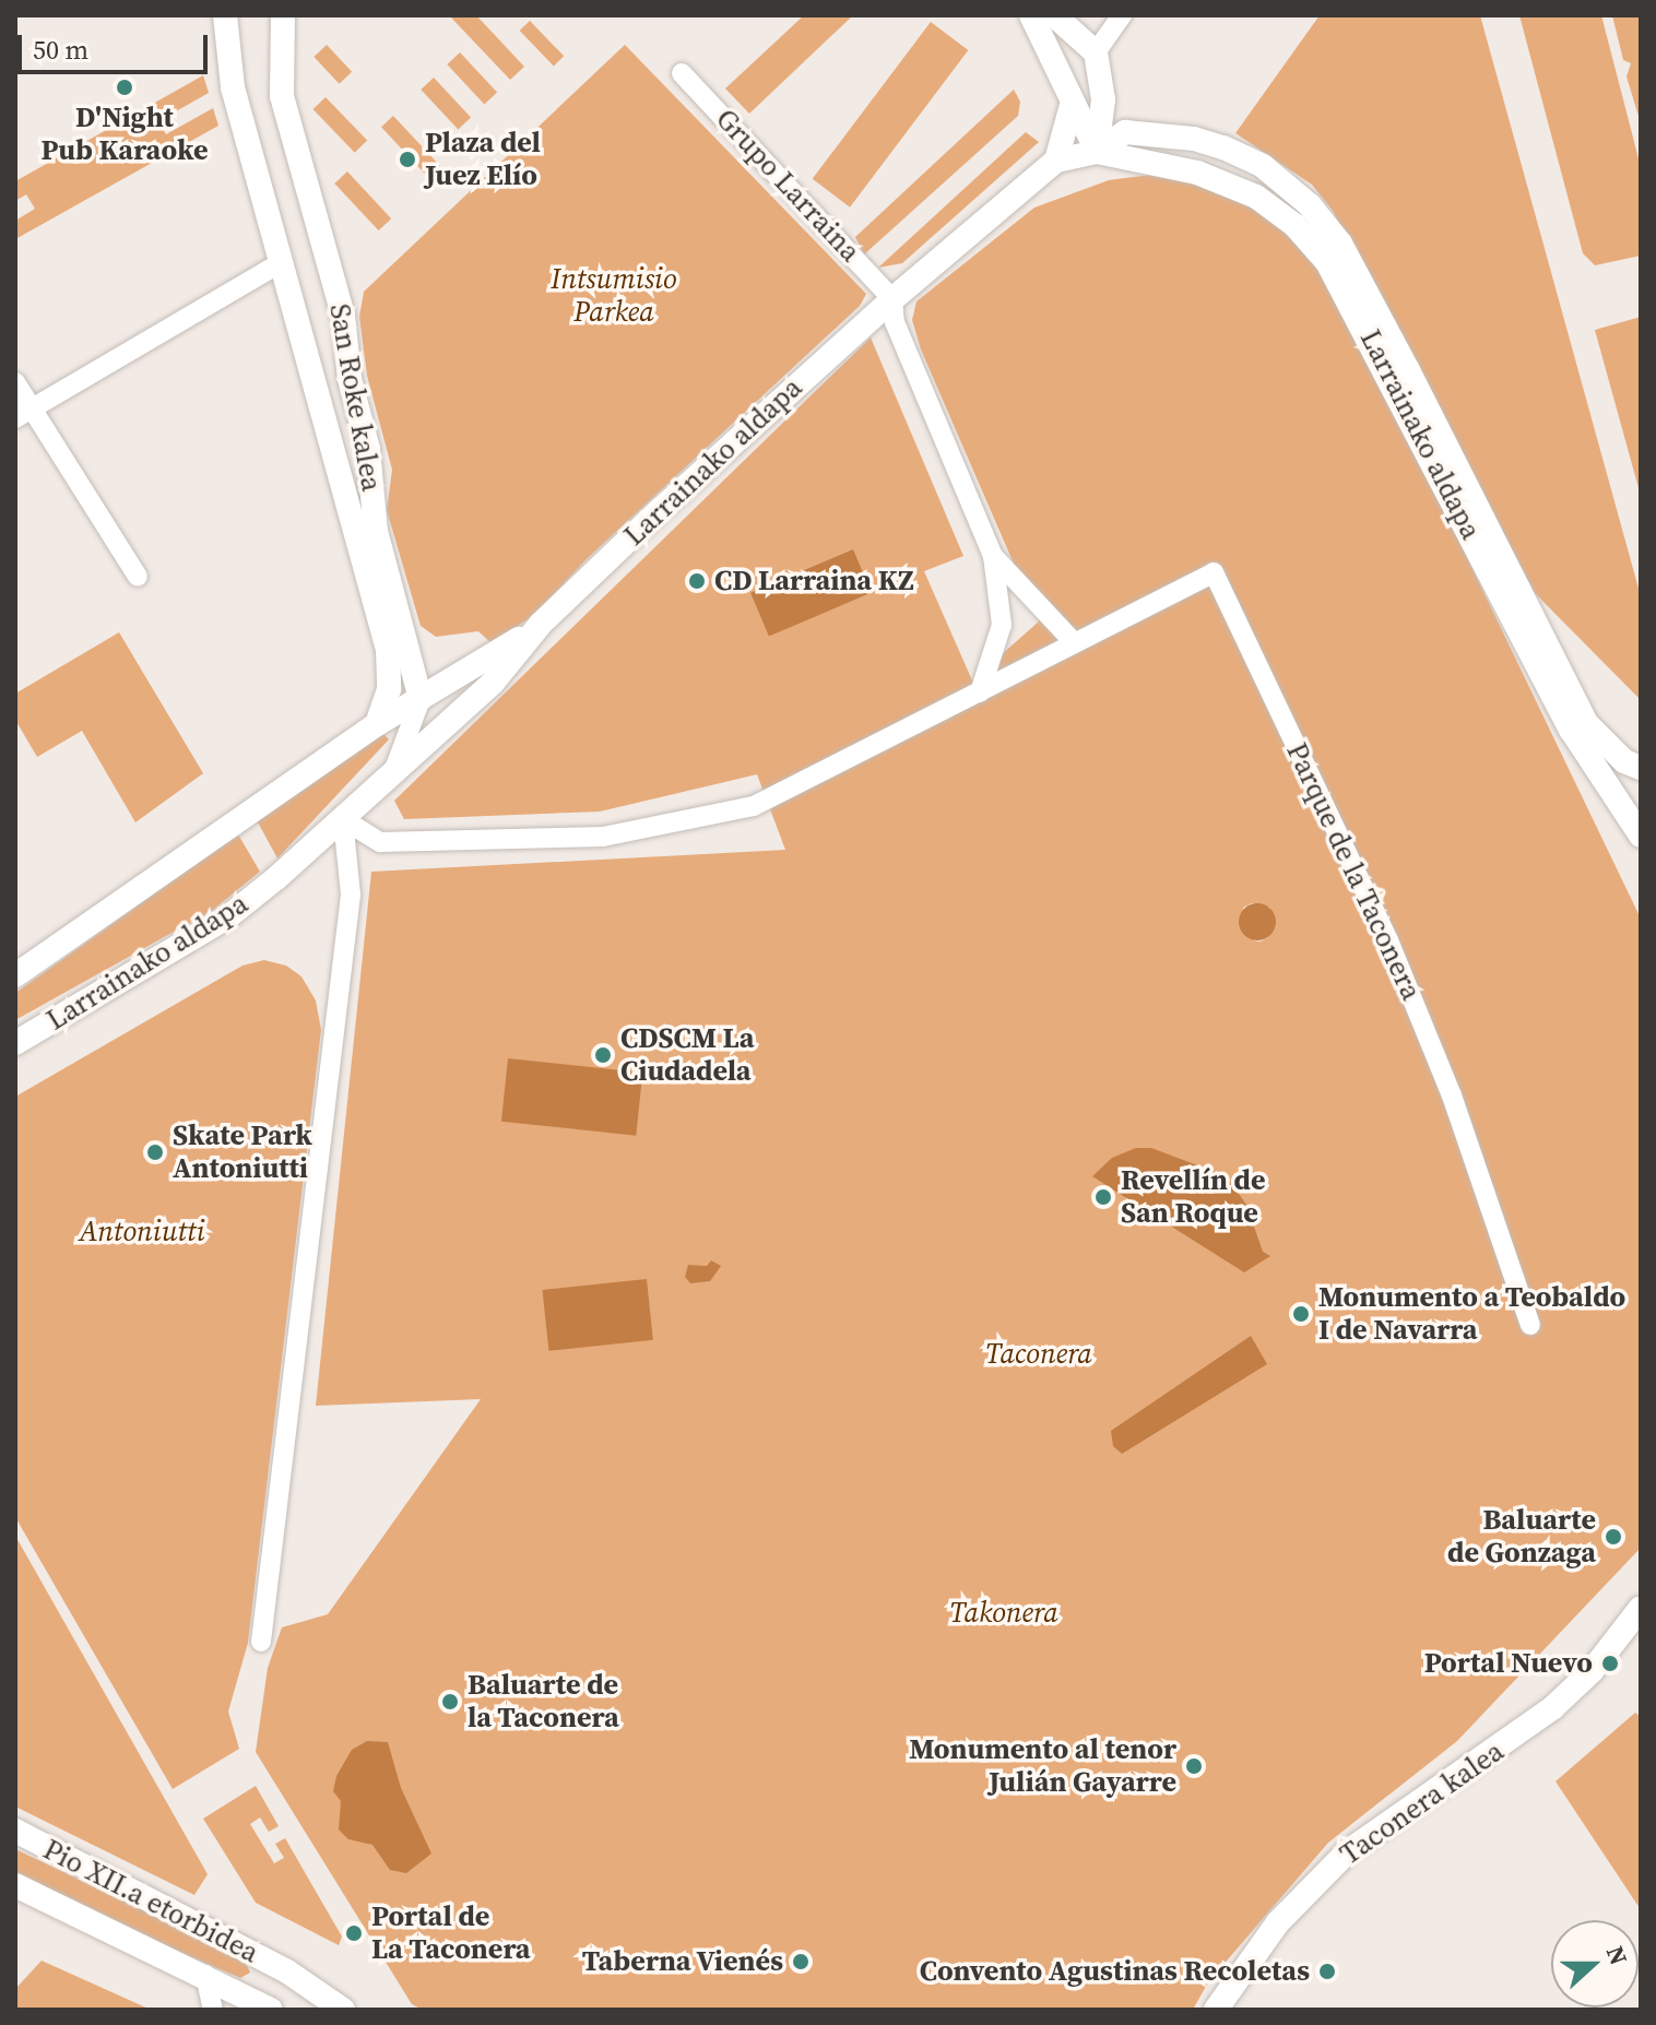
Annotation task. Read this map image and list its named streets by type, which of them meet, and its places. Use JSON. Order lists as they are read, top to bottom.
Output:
{
  "streets": {
    "street": [
      "Grupo Larraina",
      "San Roke kalea",
      "Larrainako aldapa",
      "Parque de la Taconera",
      "Taconera kalea",
      "Pio XII.a etorbidea"
    ]
  },
  "crossings": [
    ["Grupo Larraina", "Larrainako aldapa"],
    ["San Roke kalea", "Larrainako aldapa"],
    ["Larrainako aldapa", "Parque de la Taconera"]
  ],
  "parks": [
    "Intsumisio Parkea",
    "Antoniutti",
    "Taconera",
    "Takonera"
  ],
  "places": [
    "D'Night Pub Karaoke",
    "Plaza del Juez Elío",
    "CD Larraina KZ",
    "CDSCM La Ciudadela",
    "Skate Park Antoniutti",
    "Revellín de San Roque",
    "Monumento a Teobaldo I de Navarra",
    "Baluarte de Gonzaga",
    "Portal Nuevo",
    "Baluarte de la Taconera",
    "Monumento al tenor Julián Gayarre",
    "Portal de La Taconera",
    "Taberna Vienés",
    "Convento Agustinas Recoletas"
  ],
  "scale_bar": "50 m",
  "north": "right"
}
